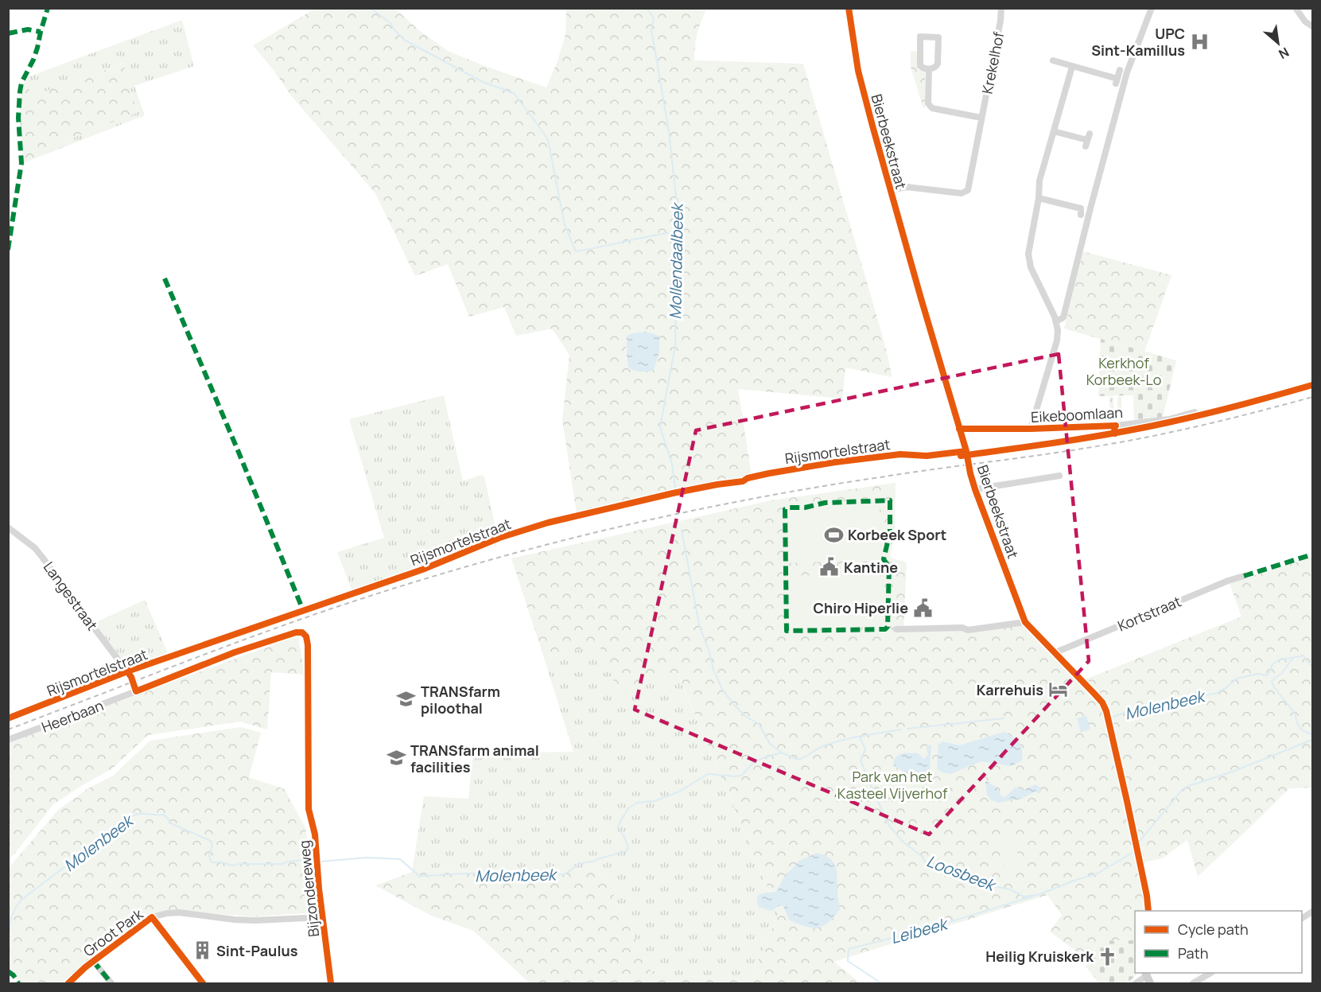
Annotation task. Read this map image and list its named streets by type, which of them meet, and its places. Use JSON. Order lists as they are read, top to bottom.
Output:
{
  "streets": {
    "street": [
      "Krekelhof",
      "Bierbeekstraat",
      "Eikeboomlaan",
      "Rijsmortelstraat",
      "Langestraat",
      "Kortstraat",
      "Heerbaan",
      "Bijzondereweg",
      "Groot Park"
    ]
  },
  "crossings": [
    ["Krekelhof", "Bierbeekstraat"],
    ["Bierbeekstraat", "Eikeboomlaan"],
    ["Bierbeekstraat", "Rijsmortelstraat"],
    ["Bierbeekstraat", "Kortstraat"],
    ["Rijsmortelstraat", "Langestraat"],
    ["Bijzondereweg", "Groot Park"]
  ],
  "water": [
    "Mollendaalbeek",
    "Molenbeek",
    "Loosbeek",
    "Leibeek"
  ],
  "parks": ["Kerkhof Korbeek-Lo", "Park van het Kasteel Vijverhof"],
  "places": {
    "hospital": ["UPC Sint-Kamillus"],
    "sports": ["Korbeek Sport"],
    "public building": ["Kantine", "Chiro Hiperlie"],
    "hotel": ["Karrehuis"],
    "school or university": ["TRANSfarm piloothal", "TRANSfarm animal facilities"],
    "building": ["Sint-Paulus"],
    "church": ["Heilig Kruiskerk"]
  },
  "legend": ["Cycle path", "Path"],
  "north": "bottom right"
}
